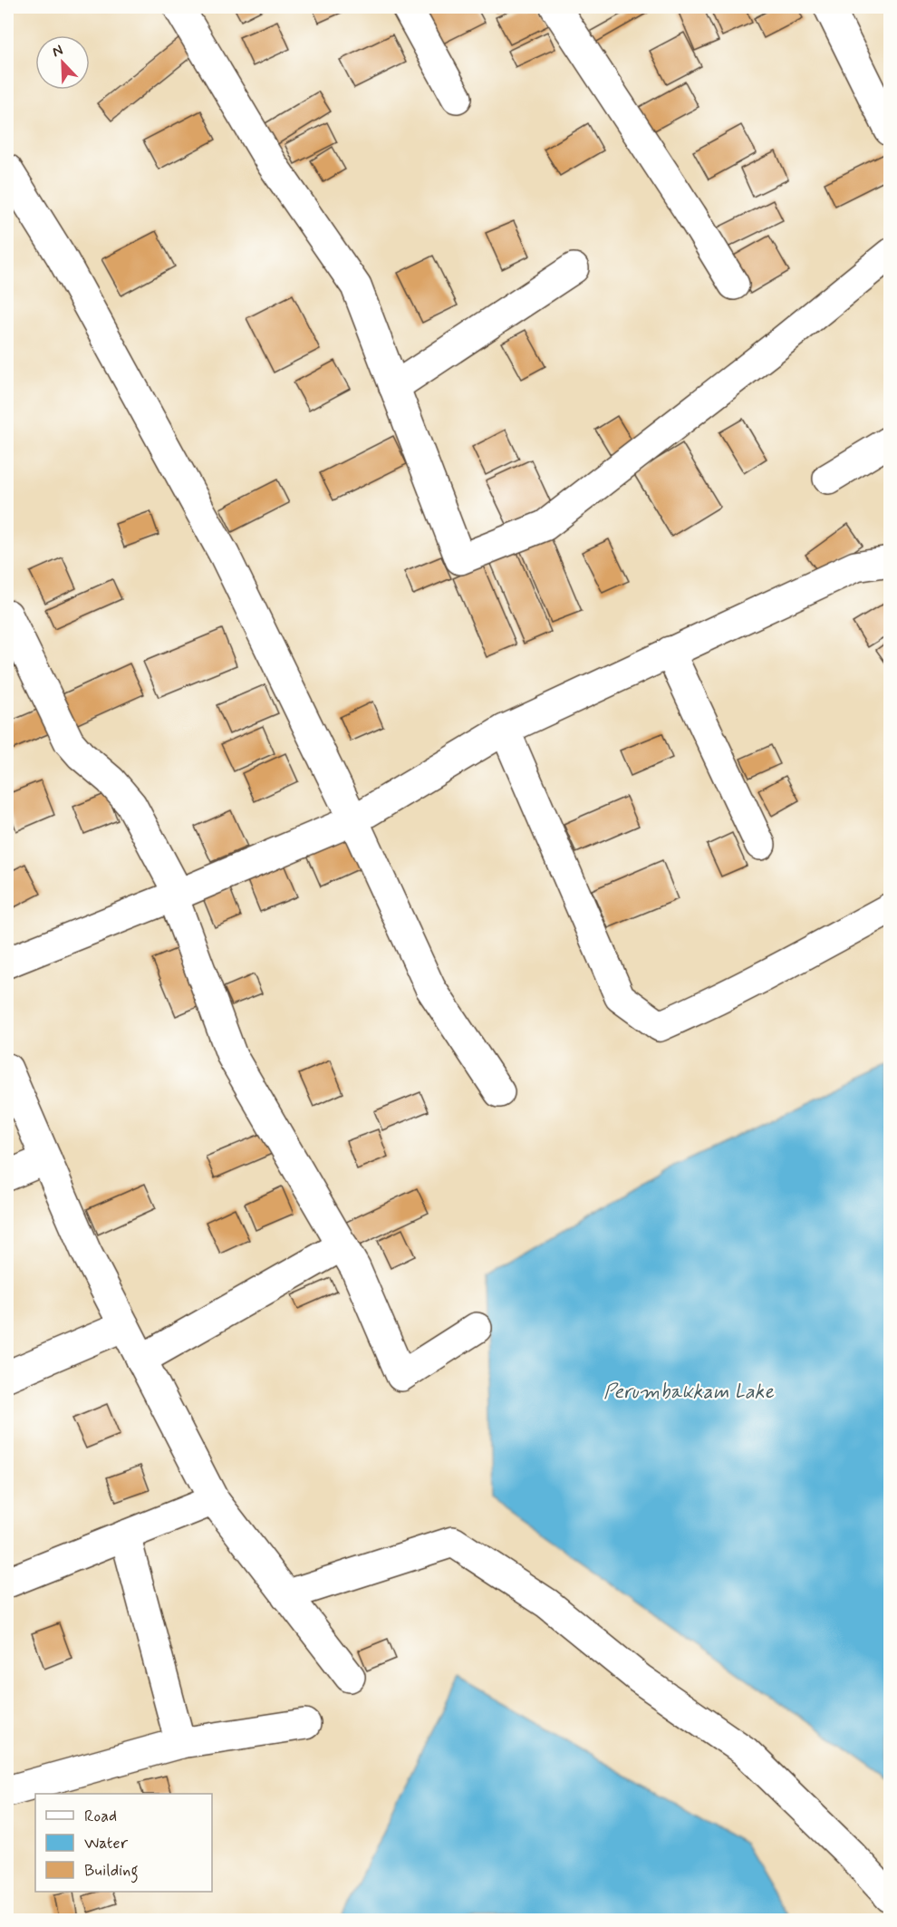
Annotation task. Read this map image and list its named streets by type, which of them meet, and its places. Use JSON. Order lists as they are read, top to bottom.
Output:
{
  "water": ["Perumbakkam Lake"],
  "legend": ["Road", "Water", "Building"],
  "north": "top left"
}
